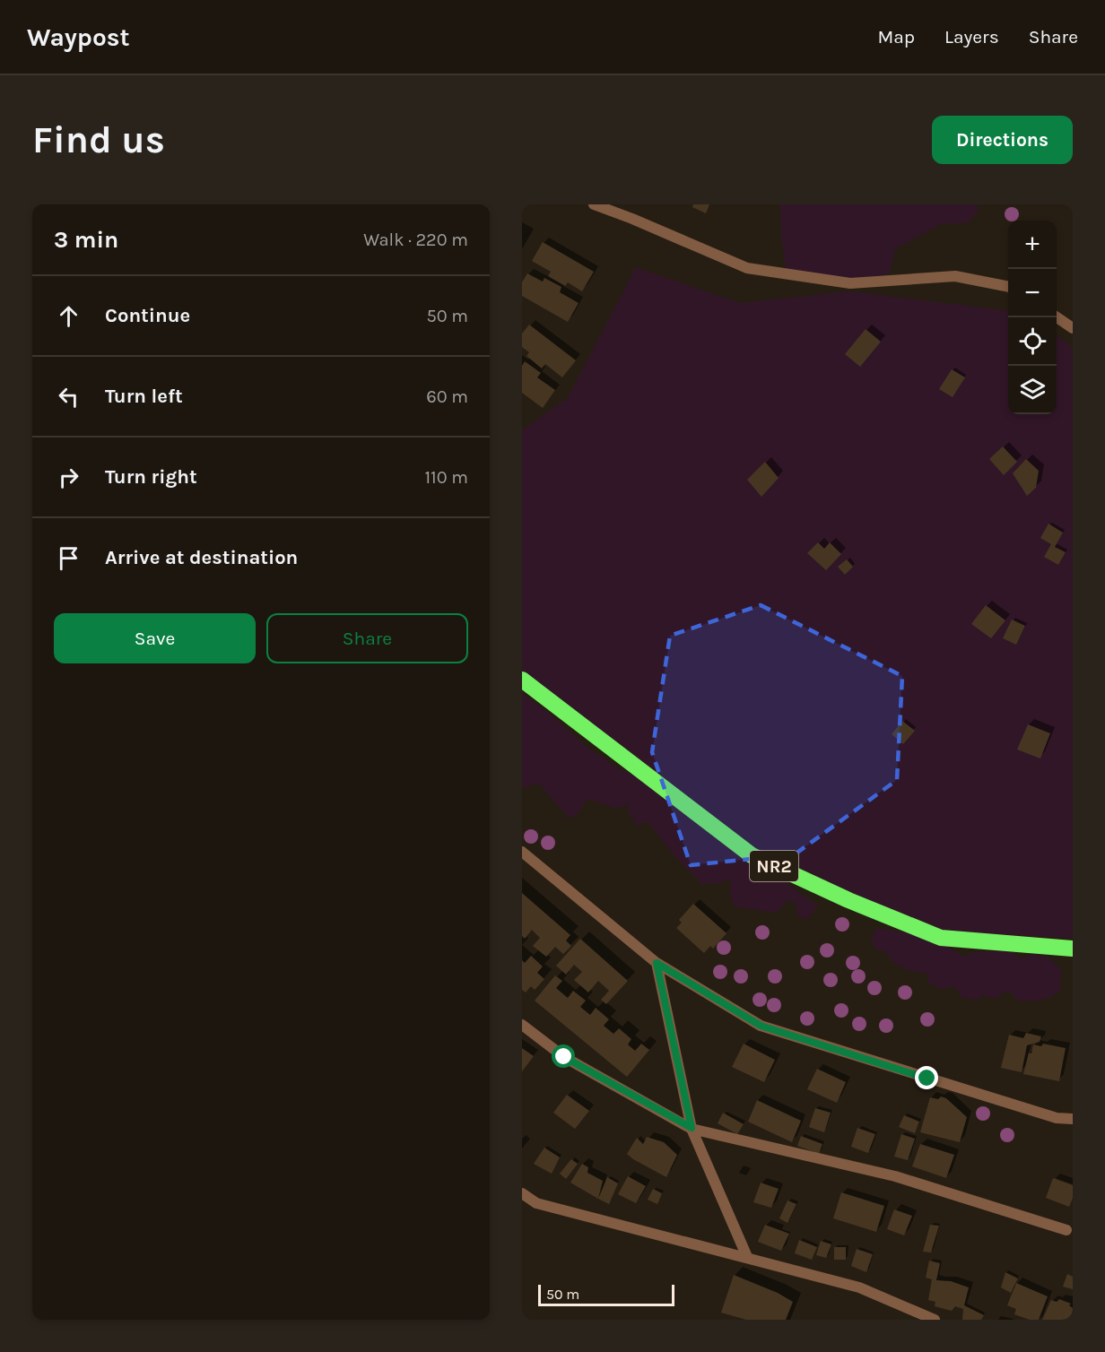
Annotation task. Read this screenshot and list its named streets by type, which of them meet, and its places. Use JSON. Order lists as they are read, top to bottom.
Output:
{
  "streets": {
    "highway": ["NR2"]
  },
  "scale_bar": "50 m",
  "page": {
    "header": "Waypost",
    "nav": ["Map", "Layers", "Share"],
    "buttons": [
      "Directions",
      ["Save", "Share"]
    ],
    "title": "Find us",
    "heading": ["3 min", "Walk · 220 m"],
    "map_buttons": ["+", "−"],
    "list": [
      ["Continue", "50 m"],
      ["Turn left", "60 m"],
      ["Turn right", "110 m"],
      "Arrive at destination"
    ],
    "scale": "50 m"
  }
}
